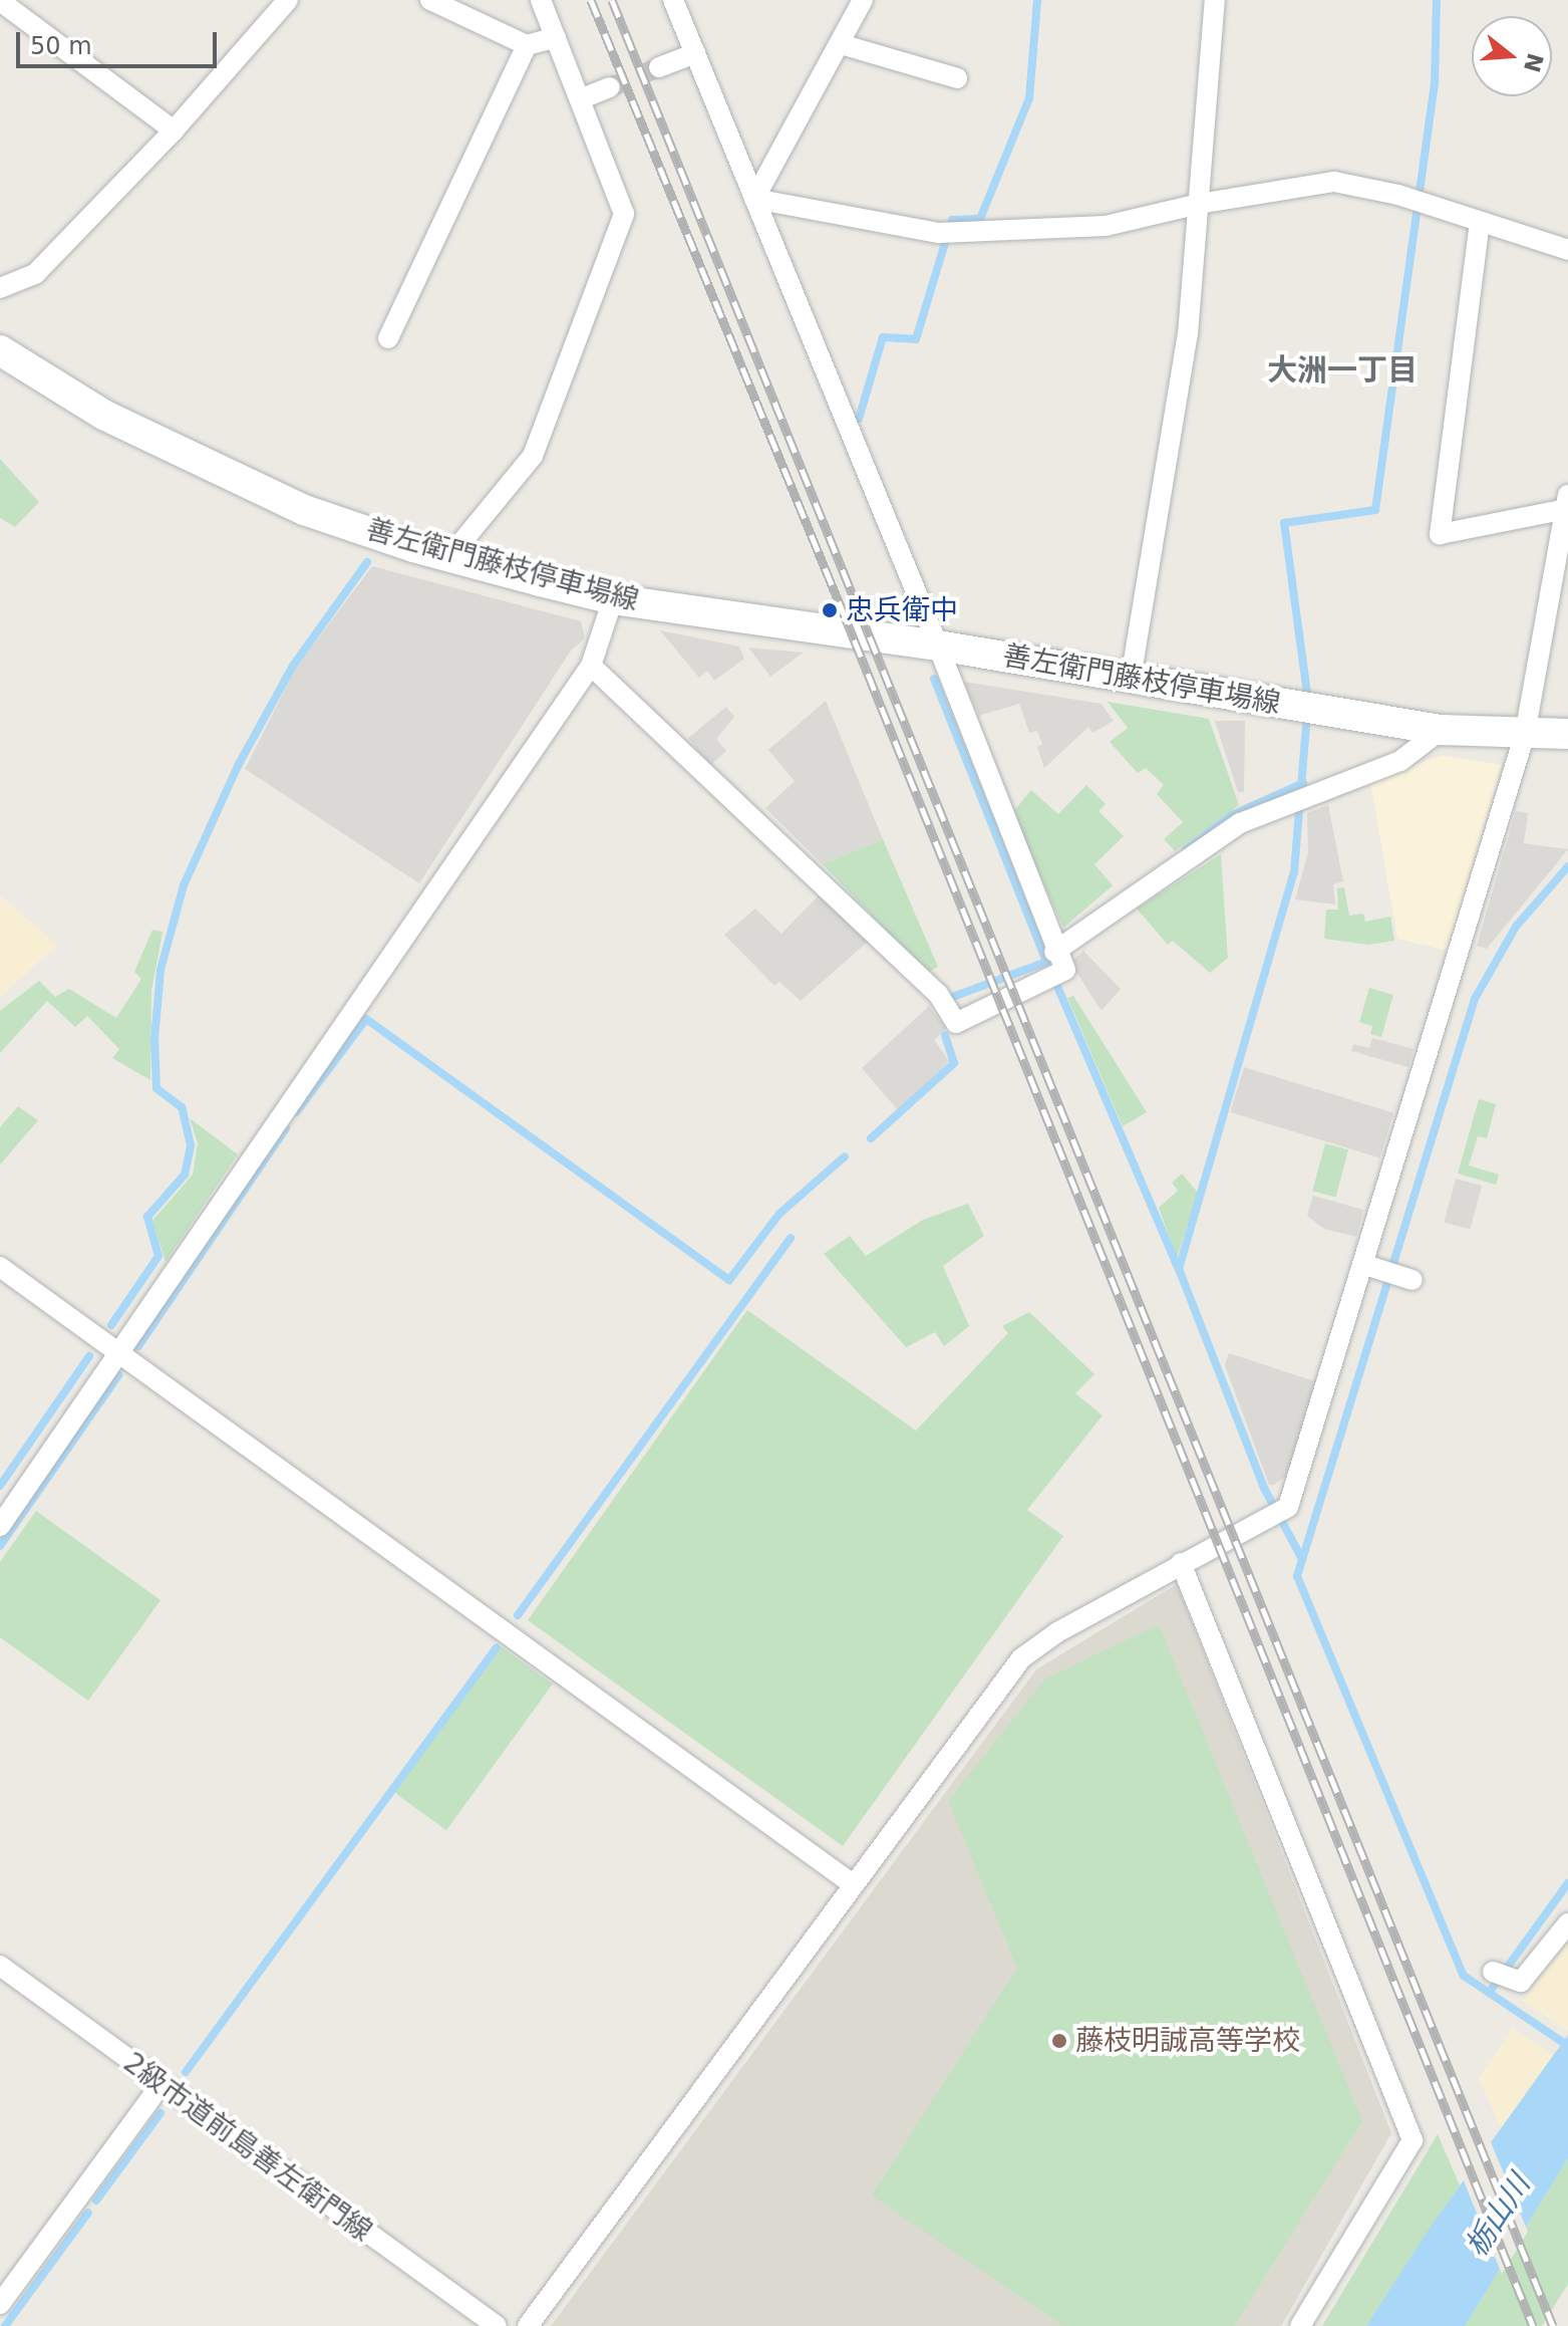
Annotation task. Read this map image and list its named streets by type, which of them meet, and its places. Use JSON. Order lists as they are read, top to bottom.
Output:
{
  "streets": {
    "main road": ["善左衛門藤枝停車場線"],
    "street": ["2級市道前島善左衛門線"]
  },
  "districts": ["大洲一丁目"],
  "water": ["栃山川"],
  "places": ["忠兵衛中", "藤枝明誠高等学校"],
  "scale_bar": "50 m",
  "north": "right"
}
